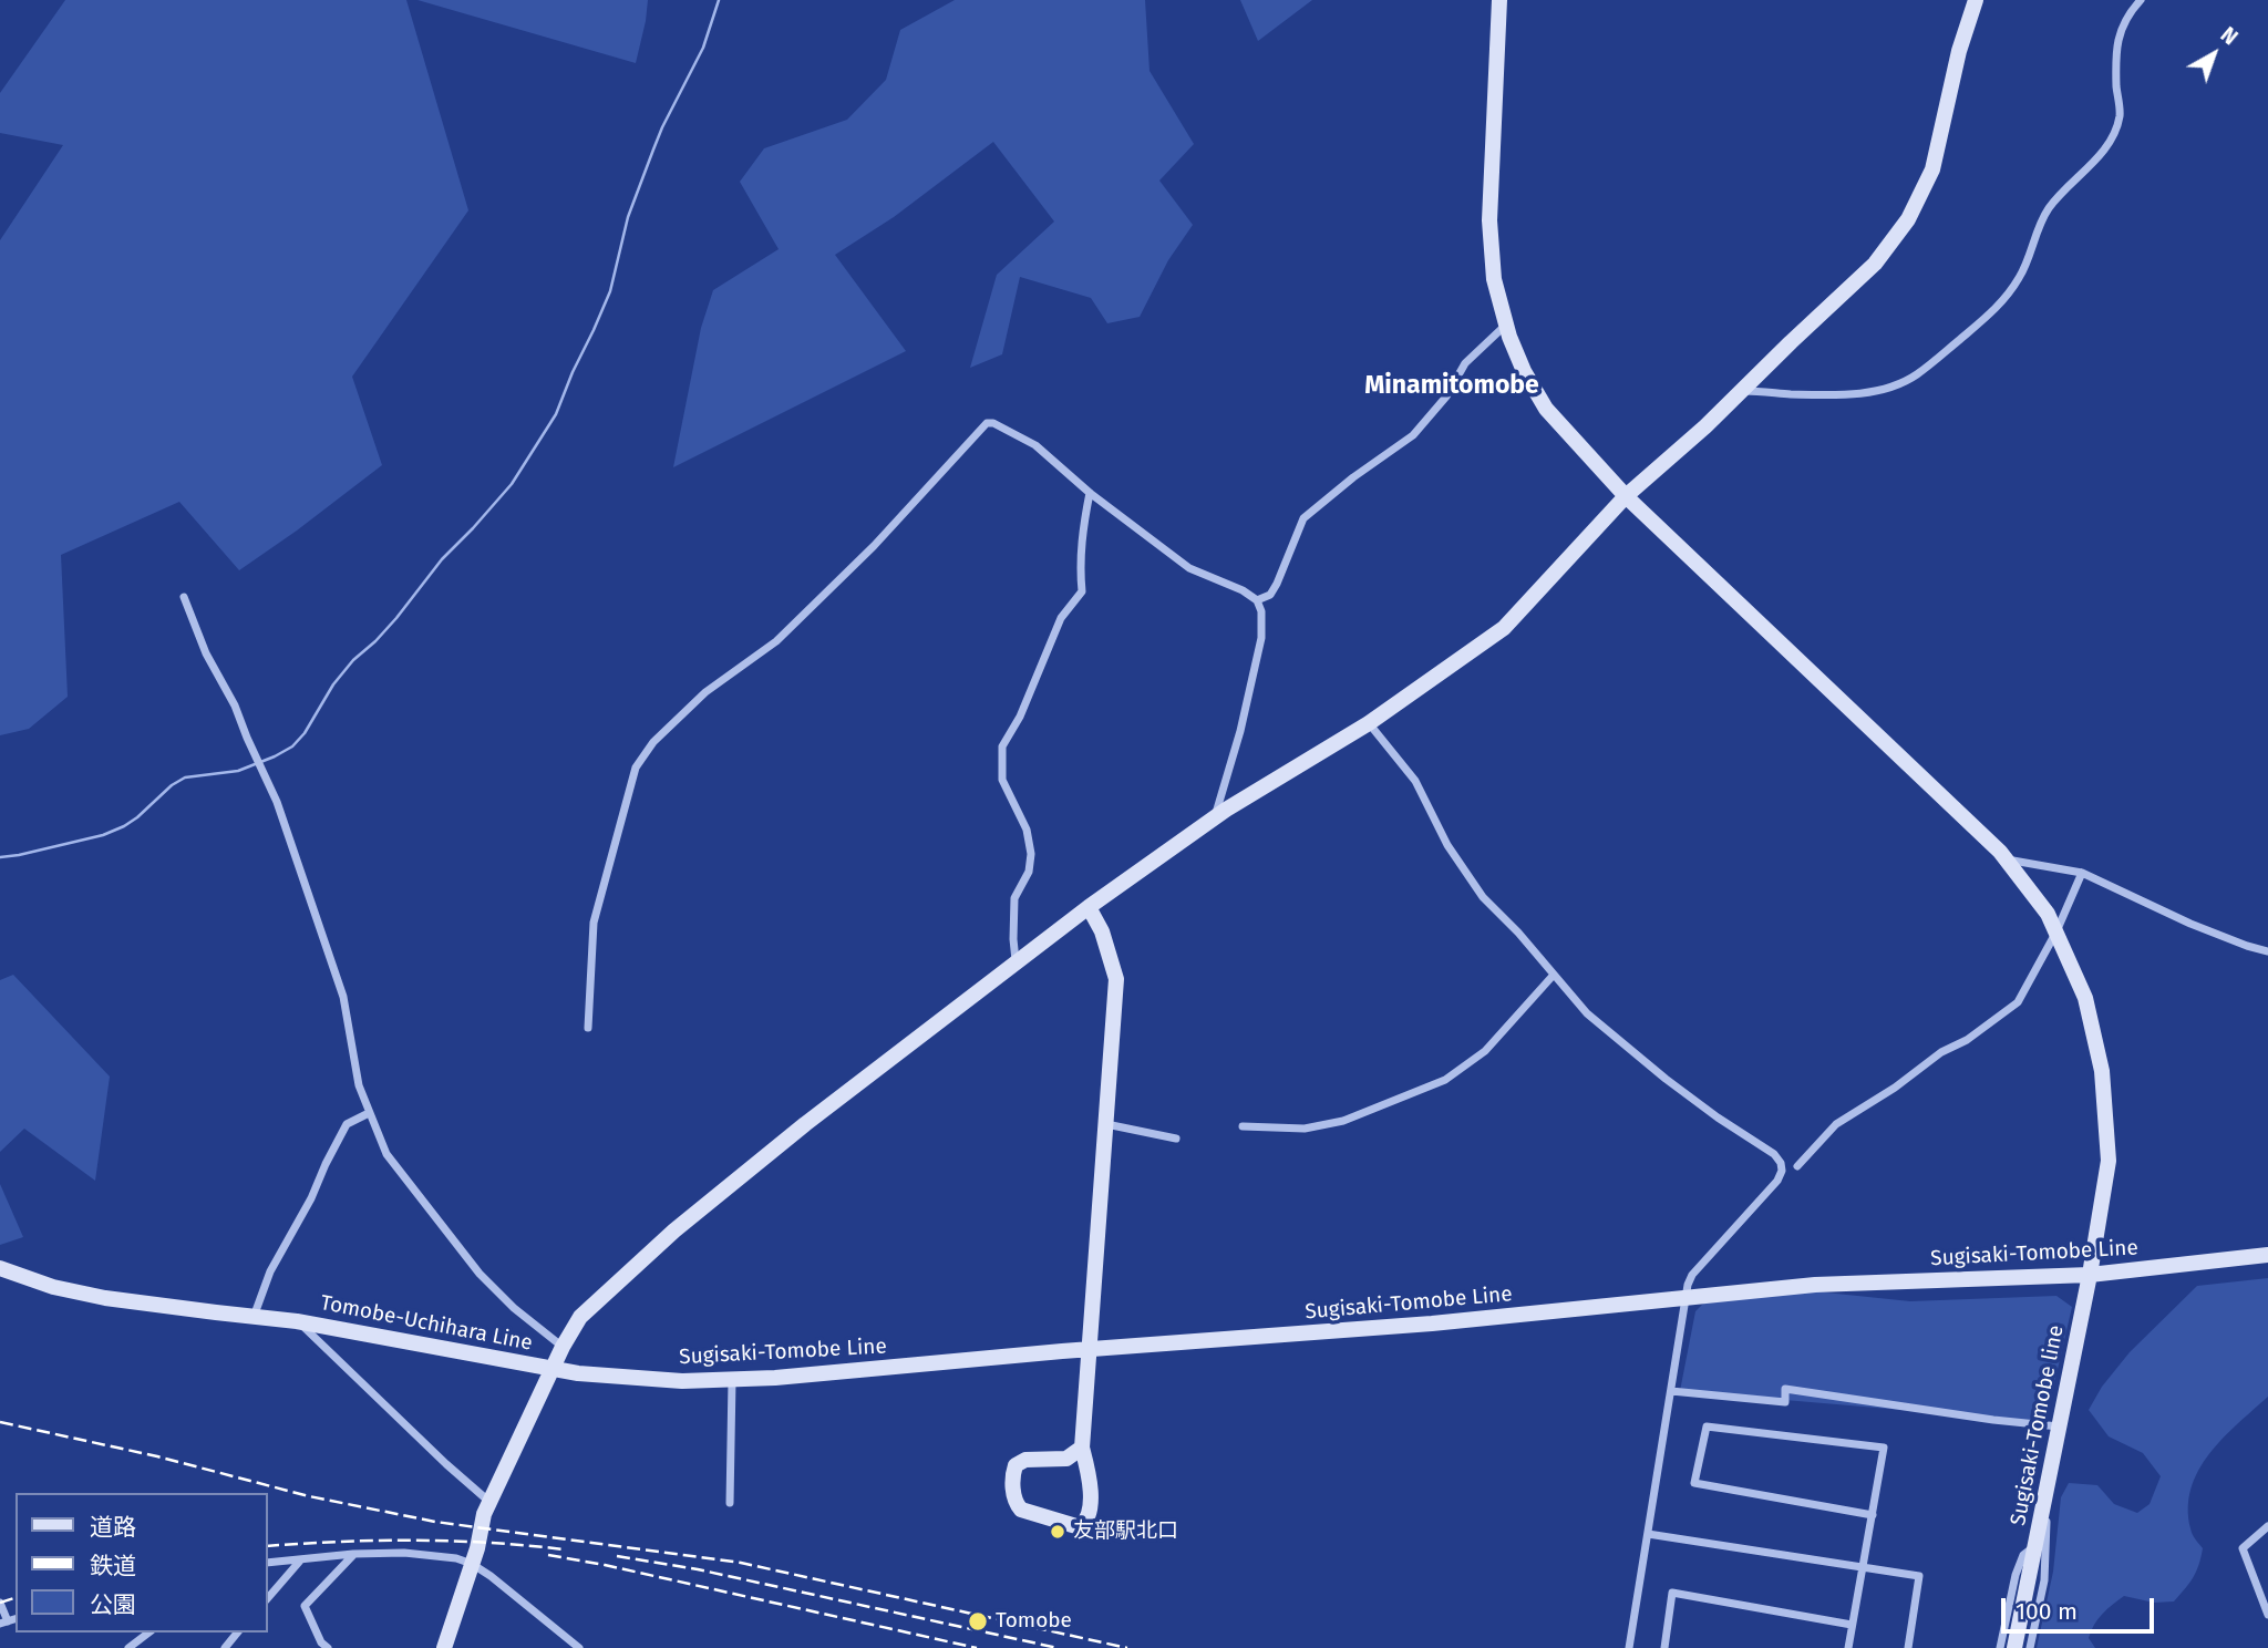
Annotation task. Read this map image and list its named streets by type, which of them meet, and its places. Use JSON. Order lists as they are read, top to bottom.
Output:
{
  "streets": {
    "street": ["Sugisaki-Tomobe Line", "Tomobe-Uchihara Line", "Sugisaki-Tomobe line"]
  },
  "crossings": [
    ["Sugisaki-Tomobe Line", "Tomobe-Uchihara Line"],
    ["Sugisaki-Tomobe Line", "Sugisaki-Tomobe line"]
  ],
  "districts": ["Minamitomobe"],
  "places": ["友部駅北口", "Tomobe"],
  "legend": ["道路", "鉄道", "公園"],
  "scale_bar": "100 m",
  "north": "top right"
}
